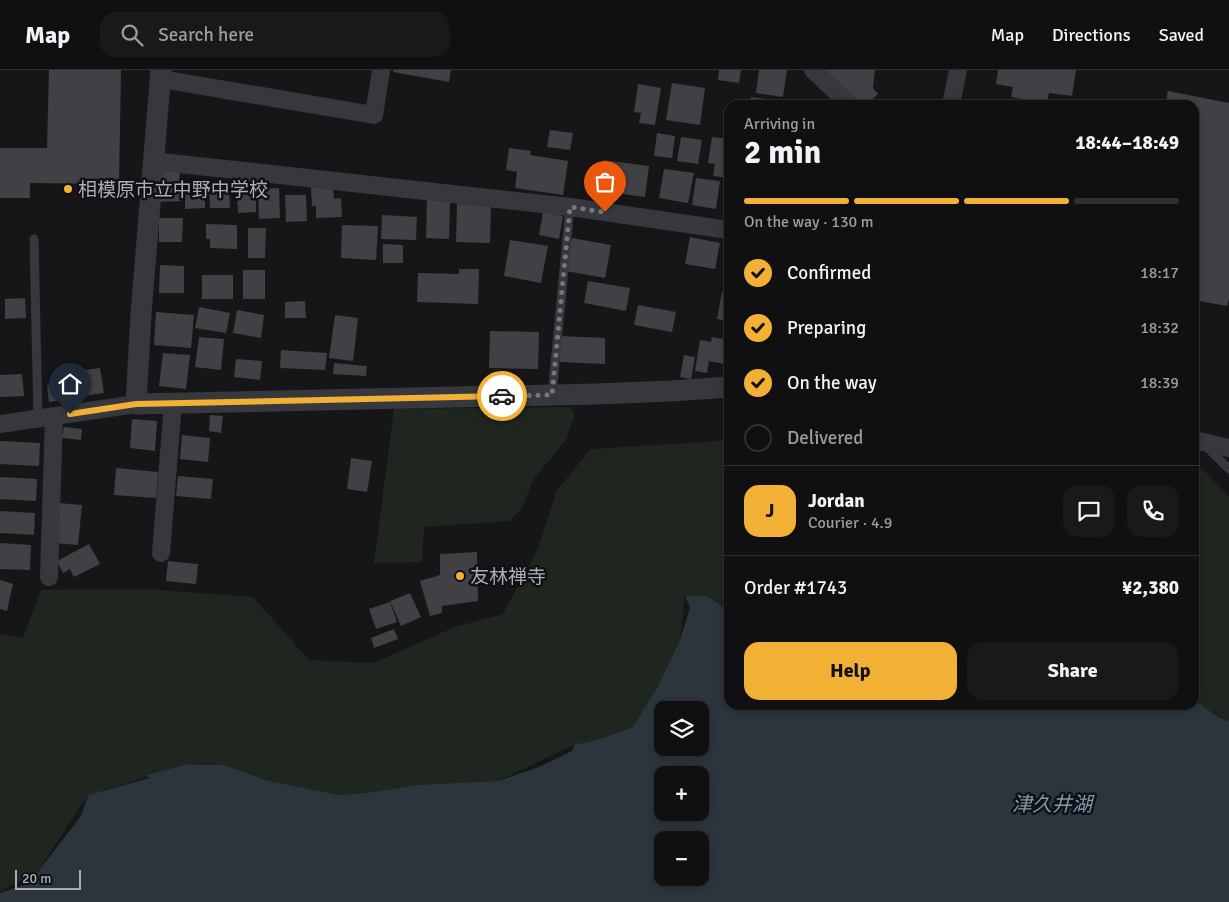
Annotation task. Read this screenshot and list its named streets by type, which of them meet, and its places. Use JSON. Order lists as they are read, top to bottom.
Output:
{
  "water": ["津久井湖"],
  "places": ["相模原市立中野中学校", "友林禅寺"],
  "scale_bar": "20 m",
  "page": {
    "header": "Map",
    "search": "Search here",
    "nav": ["Map", "Directions", "Saved"],
    "heading": ["2 min", "Arriving in", "18:44–18:49"],
    "panel": [
      "Jordan",
      "Courier · 4.9",
      "Order #1743",
      "¥2,380"
    ],
    "bar": "On the way · 130 m",
    "list": [
      ["Confirmed", "18:17"],
      ["Preparing", "18:32"],
      ["On the way", "18:39"],
      "Delivered"
    ],
    "round": "J",
    "buttons": ["Help", "Share"],
    "map_buttons": ["+", "−"],
    "scale": "20 m"
  }
}
